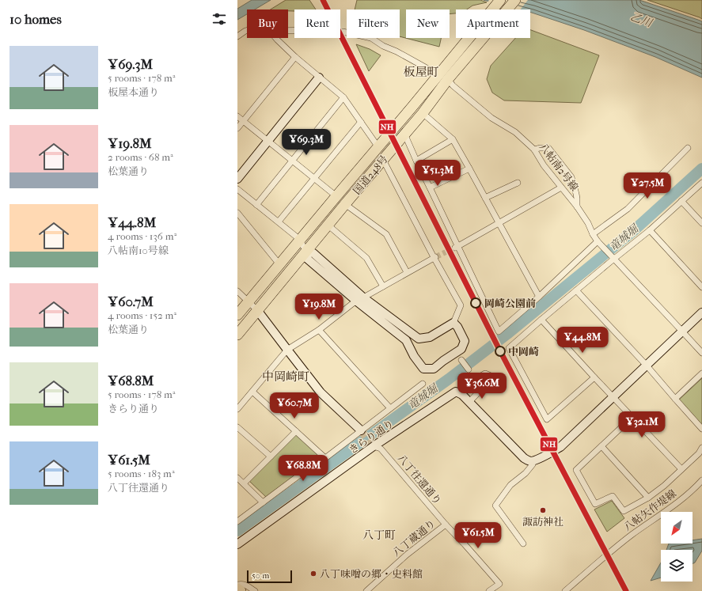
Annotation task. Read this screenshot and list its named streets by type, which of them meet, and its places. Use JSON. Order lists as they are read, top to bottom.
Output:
{
  "streets": {
    "highway": ["国道248号"],
    "street": [
      "八帖南2号線",
      "きらり通り",
      "八丁往還通り",
      "八帖矢作堤線",
      "八丁蔵通り"
    ]
  },
  "crossings": [
    ["八帖南2号線", "国道248号"],
    ["きらり通り", "八丁往還通り"],
    ["八丁往還通り", "八丁蔵通り"]
  ],
  "districts": ["板屋町", "中岡崎町", "八丁町"],
  "water": ["乙川", "竜城堀"],
  "places": [
    "岡崎公園前",
    "中岡崎",
    "諏訪神社",
    "八丁味噌の郷・史料館"
  ],
  "lines": ["transit line NH"],
  "scale_bar": "50 m",
  "north": "bottom left",
  "page": {
    "heading": "10 homes",
    "chip": [
      "Buy",
      "Rent",
      "Filters",
      "New",
      "Apartment"
    ],
    "list": [
      {
        "name": "¥69.3M",
        "note": "5 rooms · 178 m² · 板屋本通り"
      },
      {
        "name": "¥19.8M",
        "note": "2 rooms · 68 m² · 松葉通り"
      },
      {
        "name": "¥44.8M",
        "note": "4 rooms · 136 m² · 八帖南10号線"
      },
      {
        "name": "¥60.7M",
        "note": "4 rooms · 152 m² · 松葉通り"
      },
      {
        "name": "¥68.8M",
        "note": "5 rooms · 178 m² · きらり通り"
      },
      {
        "name": "¥61.5M",
        "note": "5 rooms · 183 m² · 八丁往還通り"
      }
    ],
    "price": [
      "¥69.3M",
      "¥51.3M",
      "¥27.5M",
      "¥19.8M",
      "¥44.8M",
      "¥36.6M",
      "¥60.7M",
      "¥32.1M",
      "¥68.8M",
      "¥61.5M"
    ],
    "scale": "50 m"
  }
}
